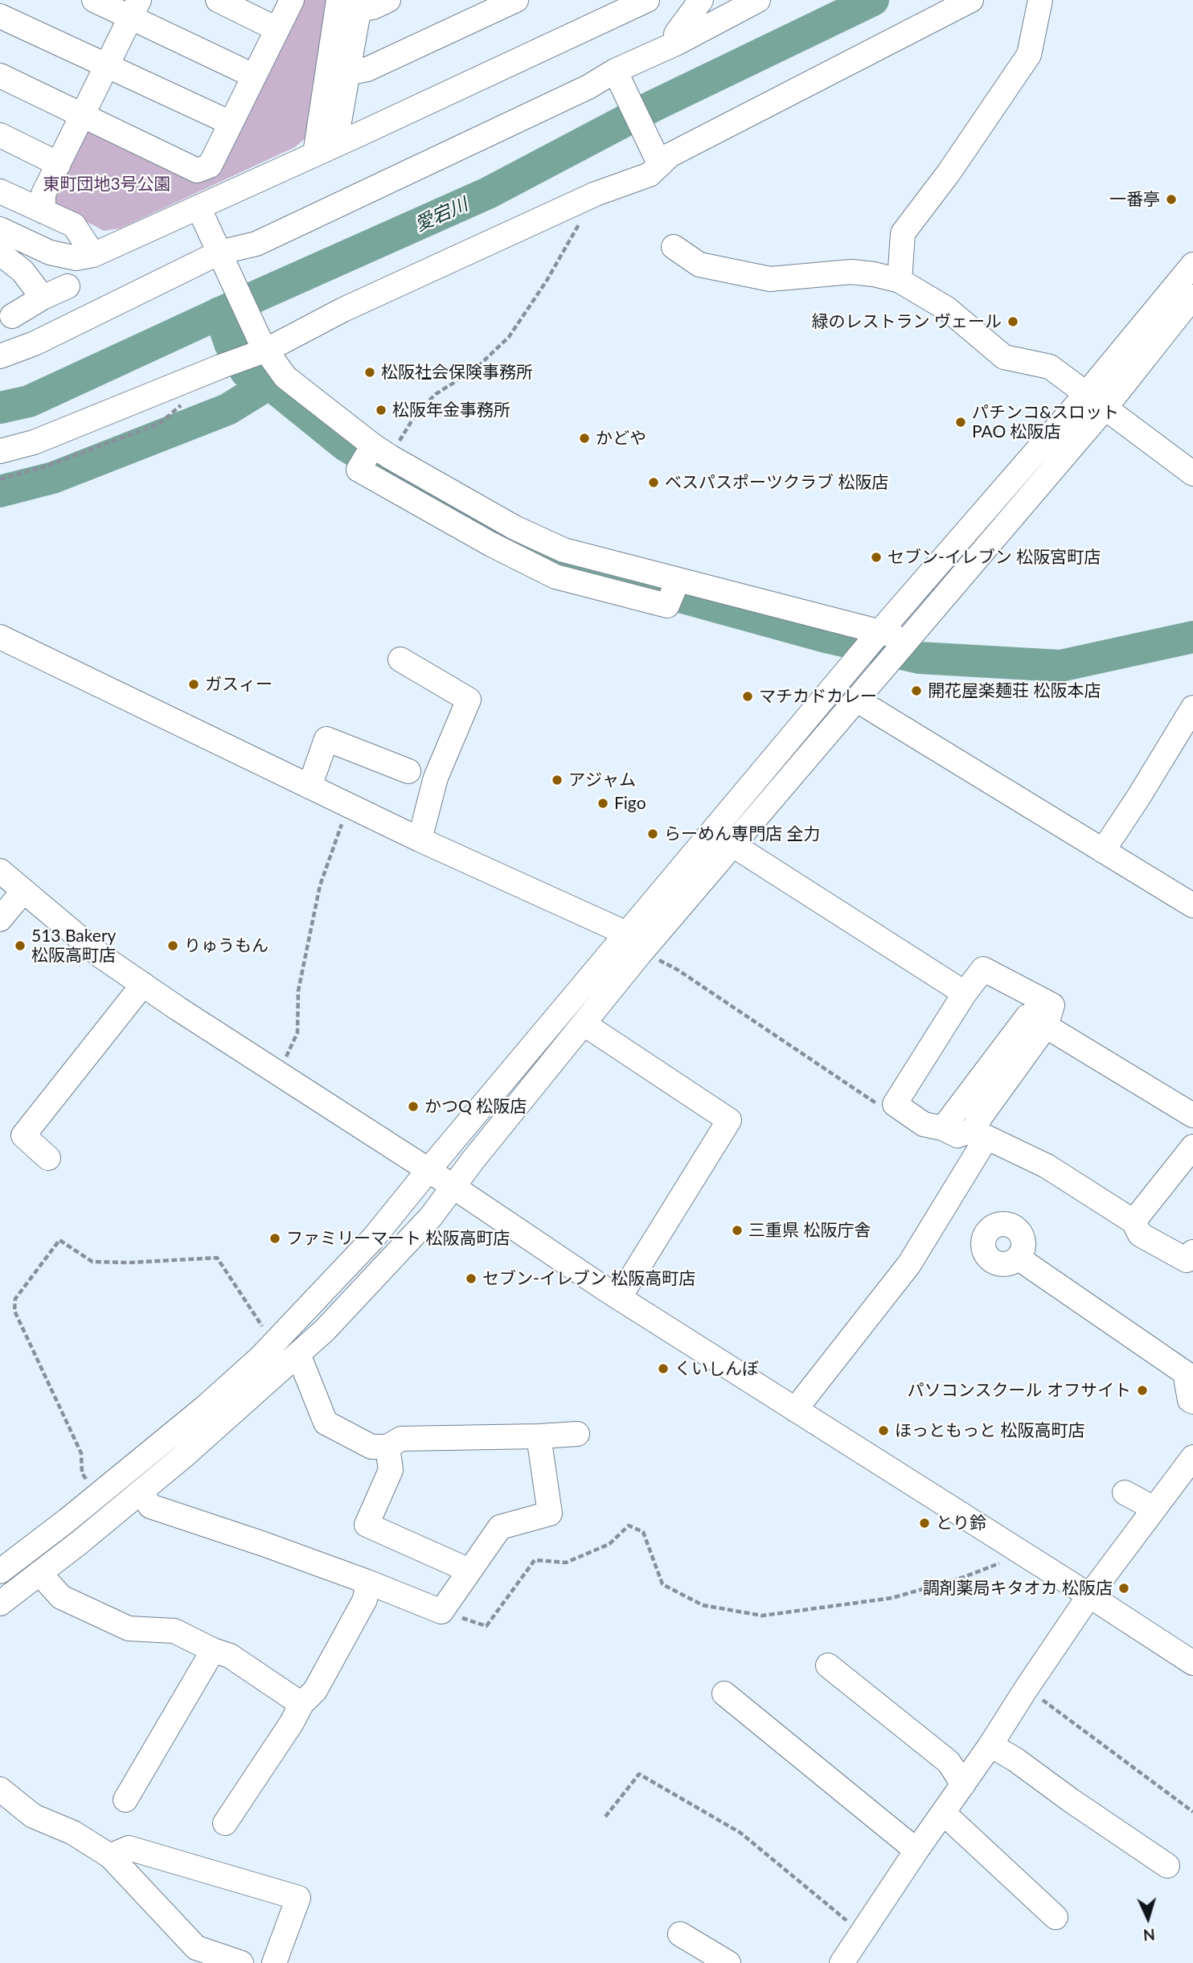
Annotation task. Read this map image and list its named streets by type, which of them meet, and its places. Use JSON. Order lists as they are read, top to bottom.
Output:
{
  "water": ["愛宕川"],
  "parks": ["東町団地3号公園"],
  "places": [
    "一番亭",
    "緑のレストラン ヴェール",
    "松阪社会保険事務所",
    "松阪年金事務所",
    "パチンコ&スロット PAO 松阪店",
    "かどや",
    "ベスパスポーツクラブ 松阪店",
    "セブン-イレブン 松阪宮町店",
    "ガスィー",
    "開花屋楽麺荘 松阪本店",
    "マチカドカレー",
    "アジャム",
    "Figo",
    "らーめん専門店 全力",
    "513 Bakery 松阪高町店",
    "りゅうもん",
    "かつQ 松阪店",
    "三重県 松阪庁舎",
    "ファミリーマート 松阪高町店",
    "セブン-イレブン 松阪高町店",
    "くいしんぼ",
    "パソコンスクール オフサイト",
    "ほっともっと 松阪高町店",
    "とり鈴",
    "調剤薬局キタオカ 松阪店"
  ],
  "north": "bottom"
}
